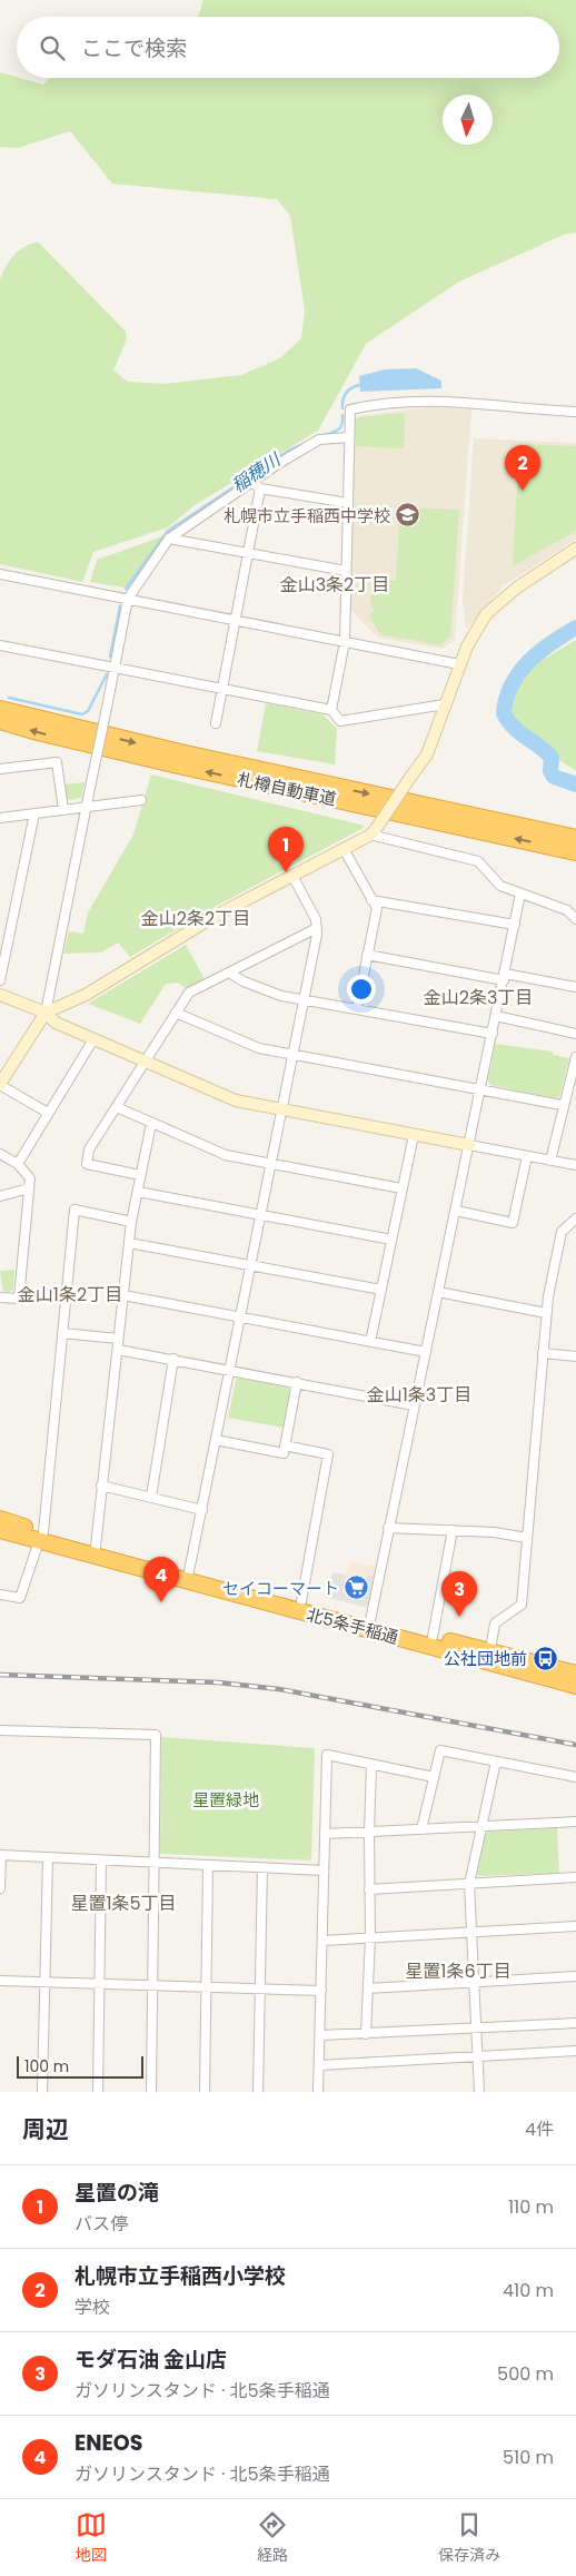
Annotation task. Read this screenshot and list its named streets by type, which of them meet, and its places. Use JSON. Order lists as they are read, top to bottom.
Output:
{
  "streets": {
    "highway": ["札樽自動車道", "北5条手稲通"]
  },
  "districts": [
    "金山3条2丁目",
    "金山2条2丁目",
    "金山2条3丁目",
    "金山1条2丁目",
    "金山1条3丁目",
    "星置1条5丁目",
    "星置1条6丁目"
  ],
  "water": ["稲穂川"],
  "parks": ["星置緑地"],
  "places": {
    "school or university": ["札幌市立手稲西中学校"],
    "supermarket": ["セイコーマート"],
    "bus stop": ["公社団地前"]
  },
  "scale_bar": "100 m",
  "north": "bottom",
  "page": {
    "search": "ここで検索",
    "pins": [
      "2",
      "1",
      "4",
      "3"
    ],
    "scale": "100 m",
    "heading": ["周辺", "4件"],
    "list": [
      {
        "mark": "1",
        "name": "星置の滝",
        "note": "バス停",
        "value": "110 m"
      },
      {
        "mark": "2",
        "name": "札幌市立手稲西小学校",
        "note": "学校",
        "value": "410 m"
      },
      {
        "mark": "3",
        "name": "モダ石油 金山店",
        "note": "ガソリンスタンド · 北5条手稲通",
        "value": "500 m"
      },
      {
        "mark": "4",
        "name": "ENEOS",
        "note": "ガソリンスタンド · 北5条手稲通",
        "value": "510 m"
      }
    ],
    "nav": ["地図", "経路", "保存済み"]
  }
}
